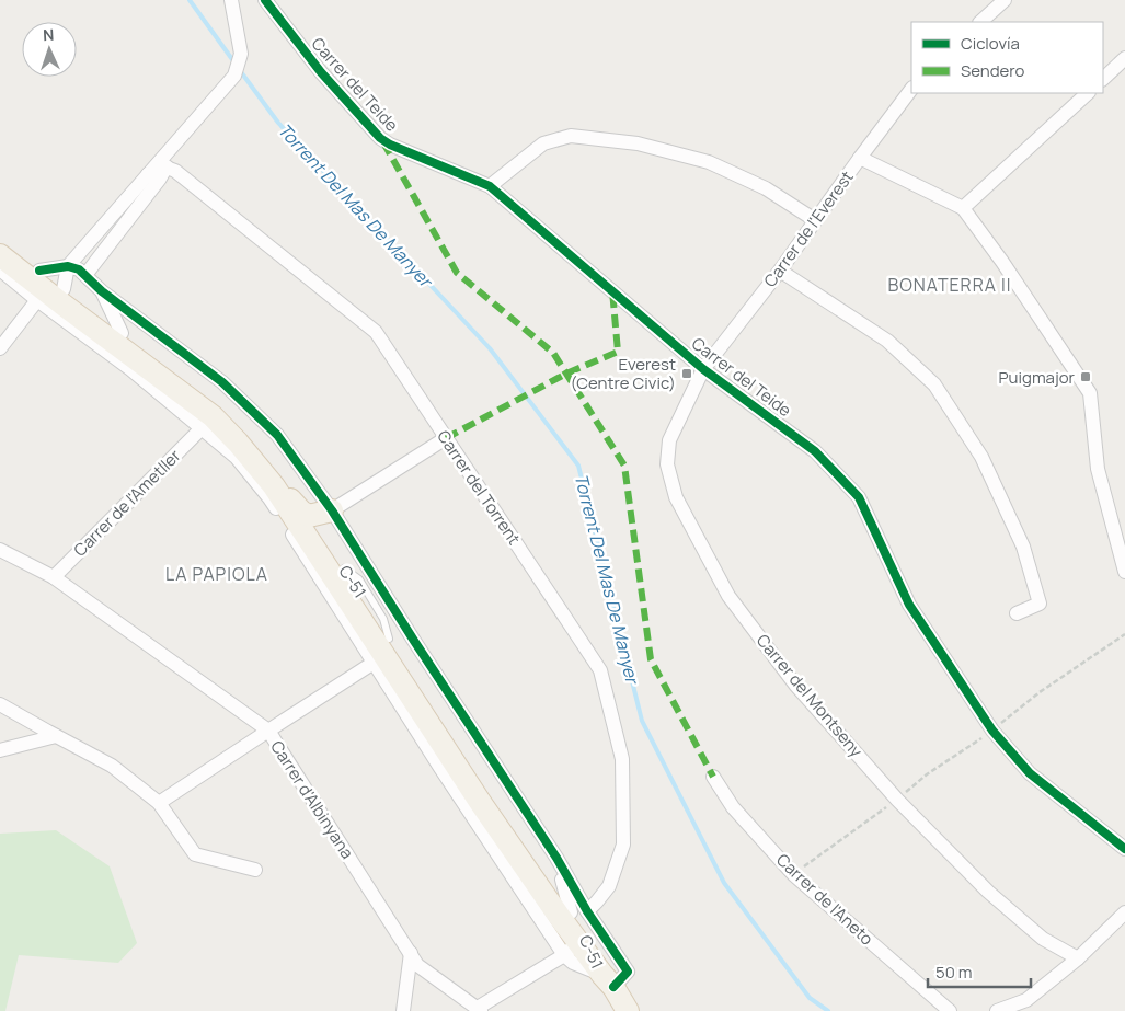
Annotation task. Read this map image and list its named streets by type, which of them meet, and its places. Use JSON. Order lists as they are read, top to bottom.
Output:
{
  "streets": {
    "main road": ["C-51"],
    "street": [
      "Carrer del Teide",
      "Carrer de l'Everest",
      "Carrer del Torrent",
      "Carrer de l'Ametller",
      "Carrer del Montseny",
      "Carrer d'Albinyana",
      "Carrer de l'Aneto"
    ]
  },
  "crossings": [
    ["Carrer del Teide", "Carrer de l'Everest"],
    ["Carrer del Teide", "Carrer del Montseny"],
    ["Carrer de l'Everest", "Carrer del Montseny"],
    ["Carrer del Torrent", "C-51"],
    ["Carrer de l'Ametller", "C-51"],
    ["Carrer de l'Ametller", "Carrer d'Albinyana"]
  ],
  "districts": ["BONATERRA II", "LA PAPIOLA"],
  "water": ["Torrent Del Mas De Manyer"],
  "places": {
    "transit": ["Everest (Centre Civic)", "Puigmajor"]
  },
  "legend": ["Ciclovía", "Sendero"],
  "scale_bar": "50 m",
  "north": "top"
}
